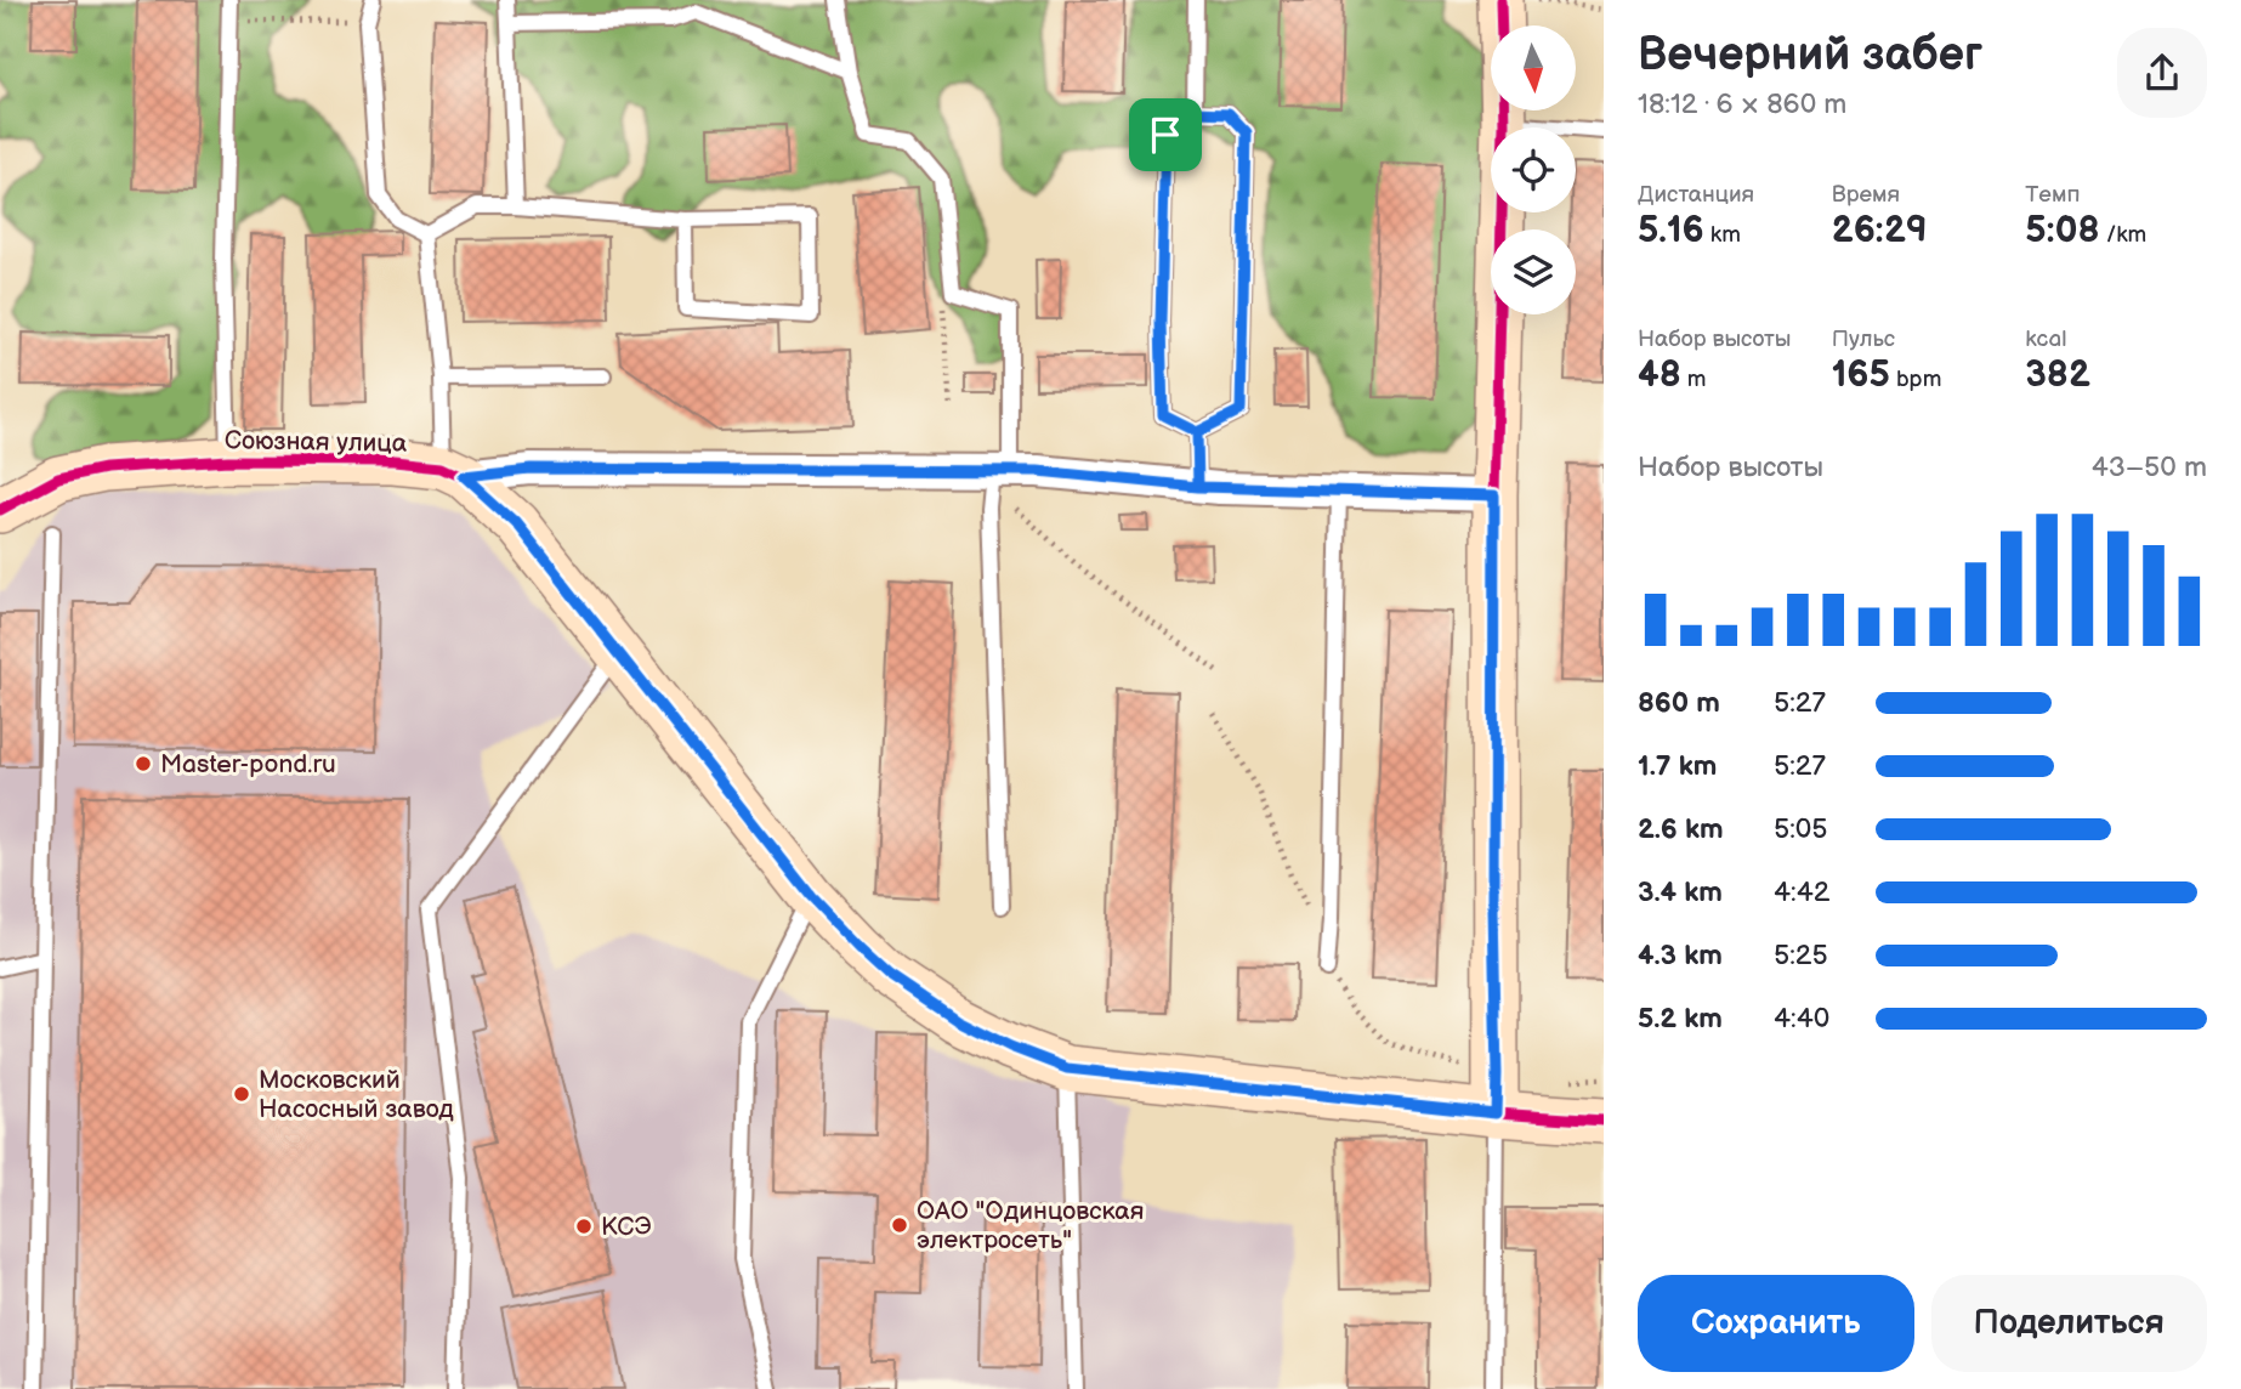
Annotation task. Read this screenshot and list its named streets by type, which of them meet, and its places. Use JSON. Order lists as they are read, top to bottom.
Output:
{
  "streets": {
    "street": ["Союзная улица"]
  },
  "places": [
    "Master-pond.ru",
    "Московский Насосный завод",
    "ОАО \"Одинцовская электросеть\"",
    "КСЭ"
  ],
  "north": "bottom",
  "page": {
    "heading": ["Вечерний забег", "18:12 · 6 × 860 m"],
    "stats": [
      ["Дистанция", "5.16 km"],
      ["Время", "26:29"],
      ["Темп", "5:08 /km"],
      ["Набор высоты", "48 m"],
      ["Пульс", "165 bpm"],
      ["kcal", "382"]
    ],
    "chart": ["Набор высоты", "43–50 m"],
    "list": [
      {
        "name": "860 m",
        "note": "5:27"
      },
      {
        "name": "1.7 km",
        "note": "5:27"
      },
      {
        "name": "2.6 km",
        "note": "5:05"
      },
      {
        "name": "3.4 km",
        "note": "4:42"
      },
      {
        "name": "4.3 km",
        "note": "5:25"
      },
      {
        "name": "5.2 km",
        "note": "4:40"
      }
    ],
    "buttons": ["Сохранить", "Поделиться"]
  }
}
